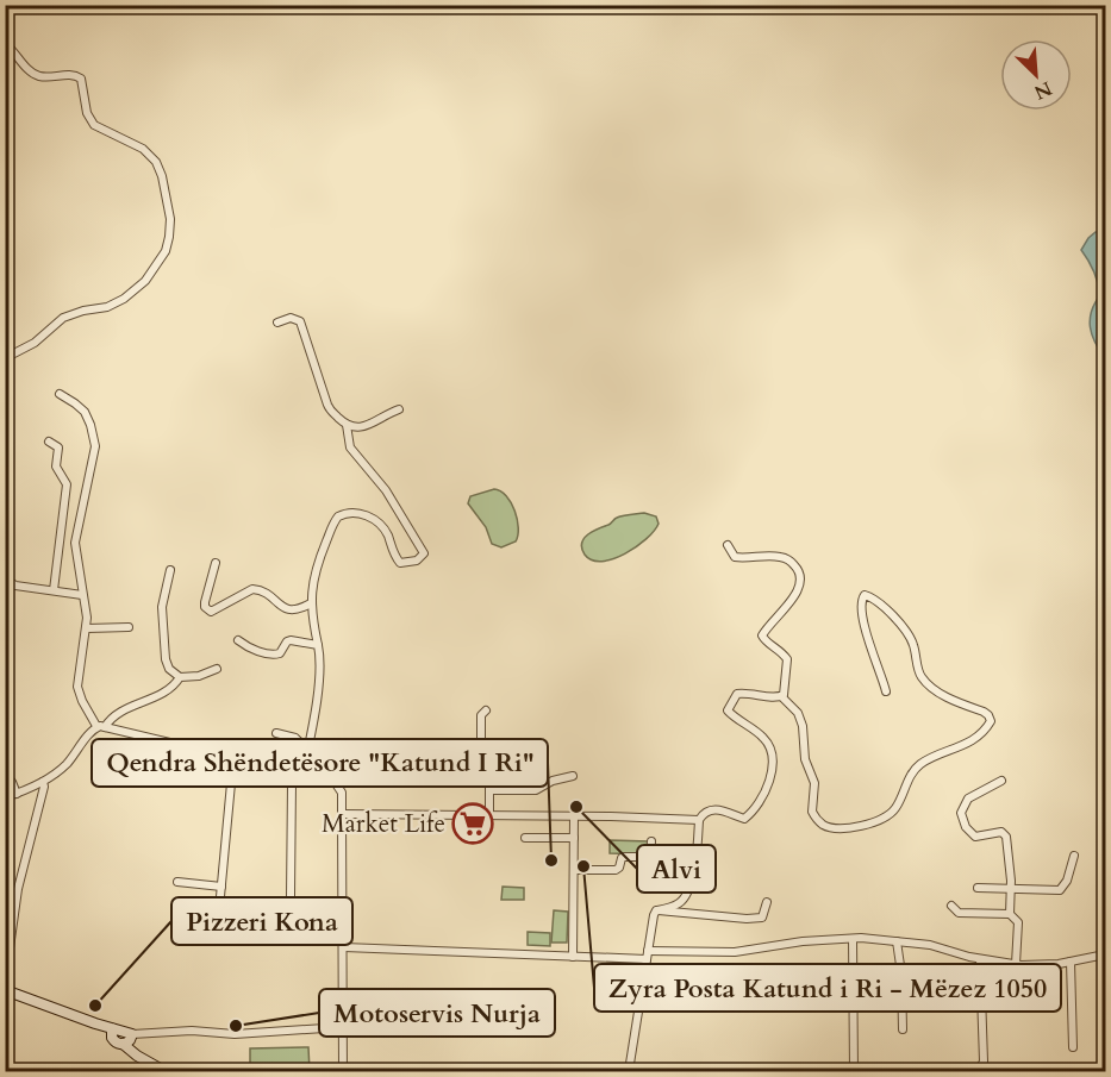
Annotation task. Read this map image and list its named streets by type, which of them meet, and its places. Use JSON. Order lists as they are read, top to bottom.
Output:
{
  "places": {
    "other": [
      "Alvi",
      "Qendra Shëndetësore \"Katund I Ri\"",
      "Zyra Posta Katund i Ri - Mëzez 1050",
      "Pizzeri Kona",
      "Motoservis Nurja"
    ],
    "supermarket": ["Market Life"]
  },
  "north": "bottom right"
}
